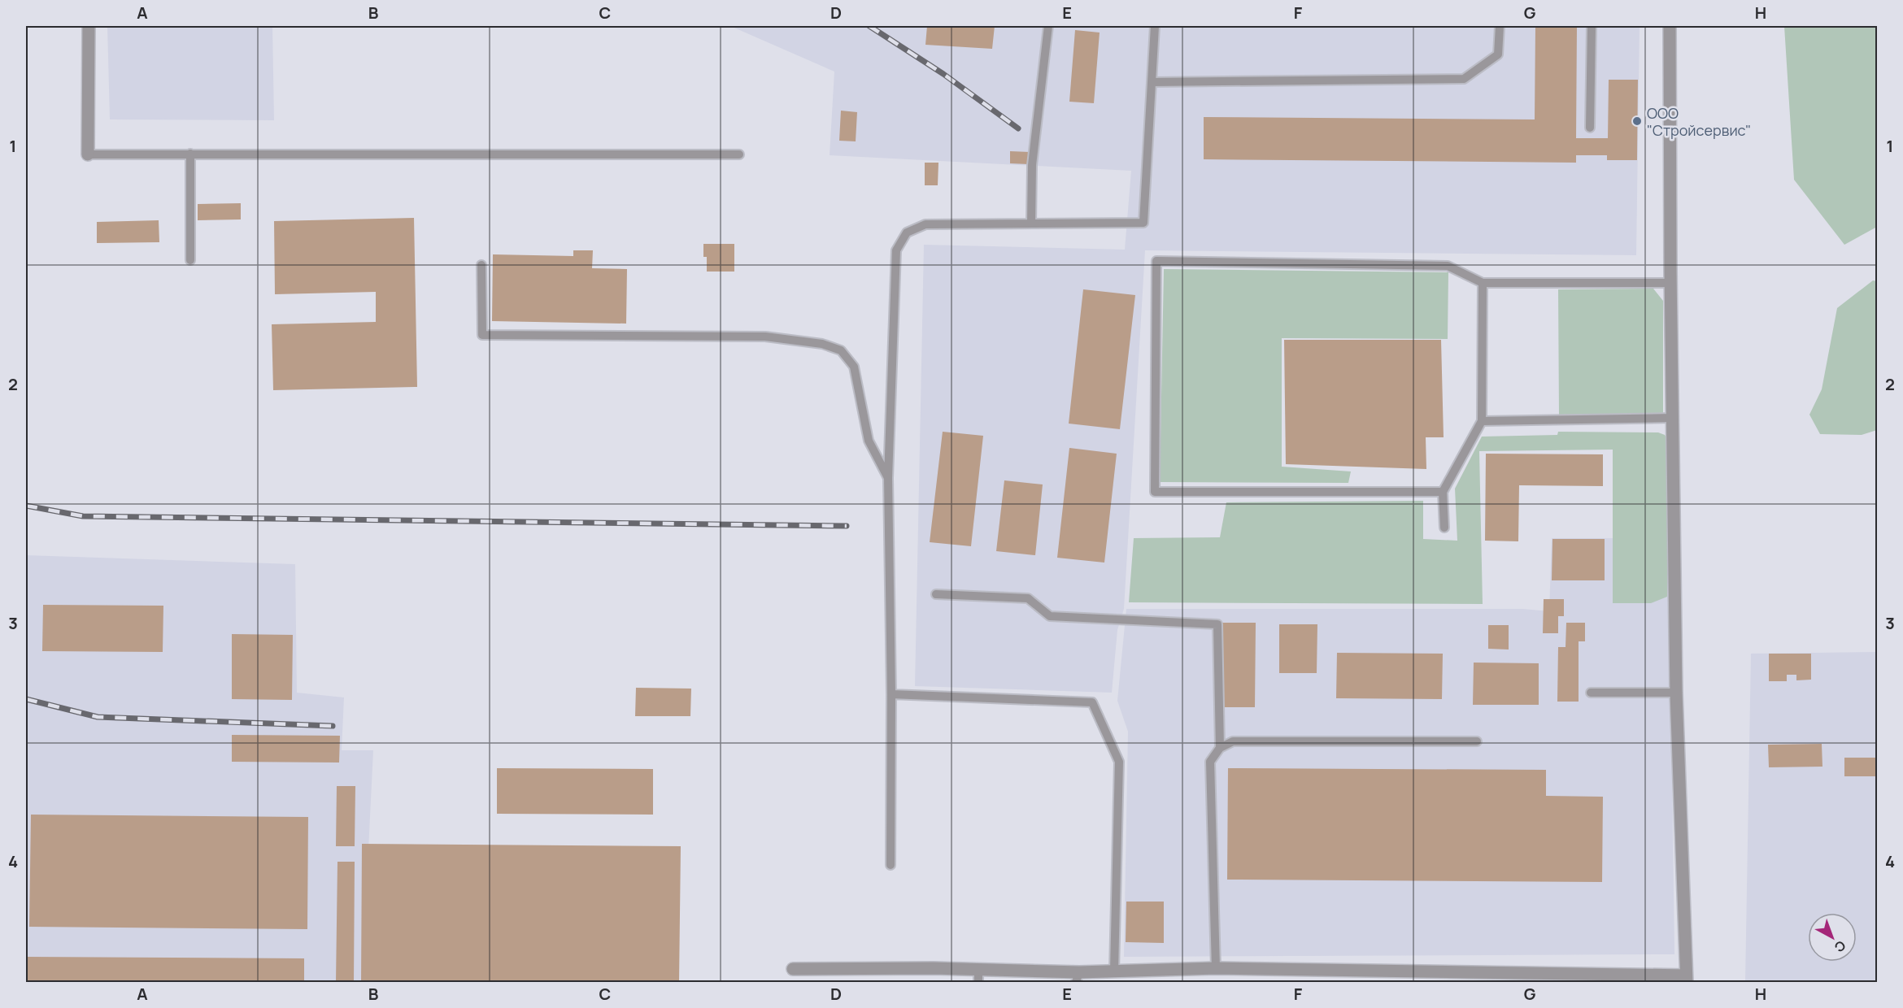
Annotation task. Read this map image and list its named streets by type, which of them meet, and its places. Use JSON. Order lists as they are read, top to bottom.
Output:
{
  "places": ["ООО \"Стройсервис\""],
  "north": "bottom right",
  "grid": {
    "columns": [
      "A",
      "B",
      "C",
      "D",
      "E",
      "F",
      "G",
      "H"
    ],
    "rows": [
      "1",
      "2",
      "3",
      "4"
    ]
  }
}
